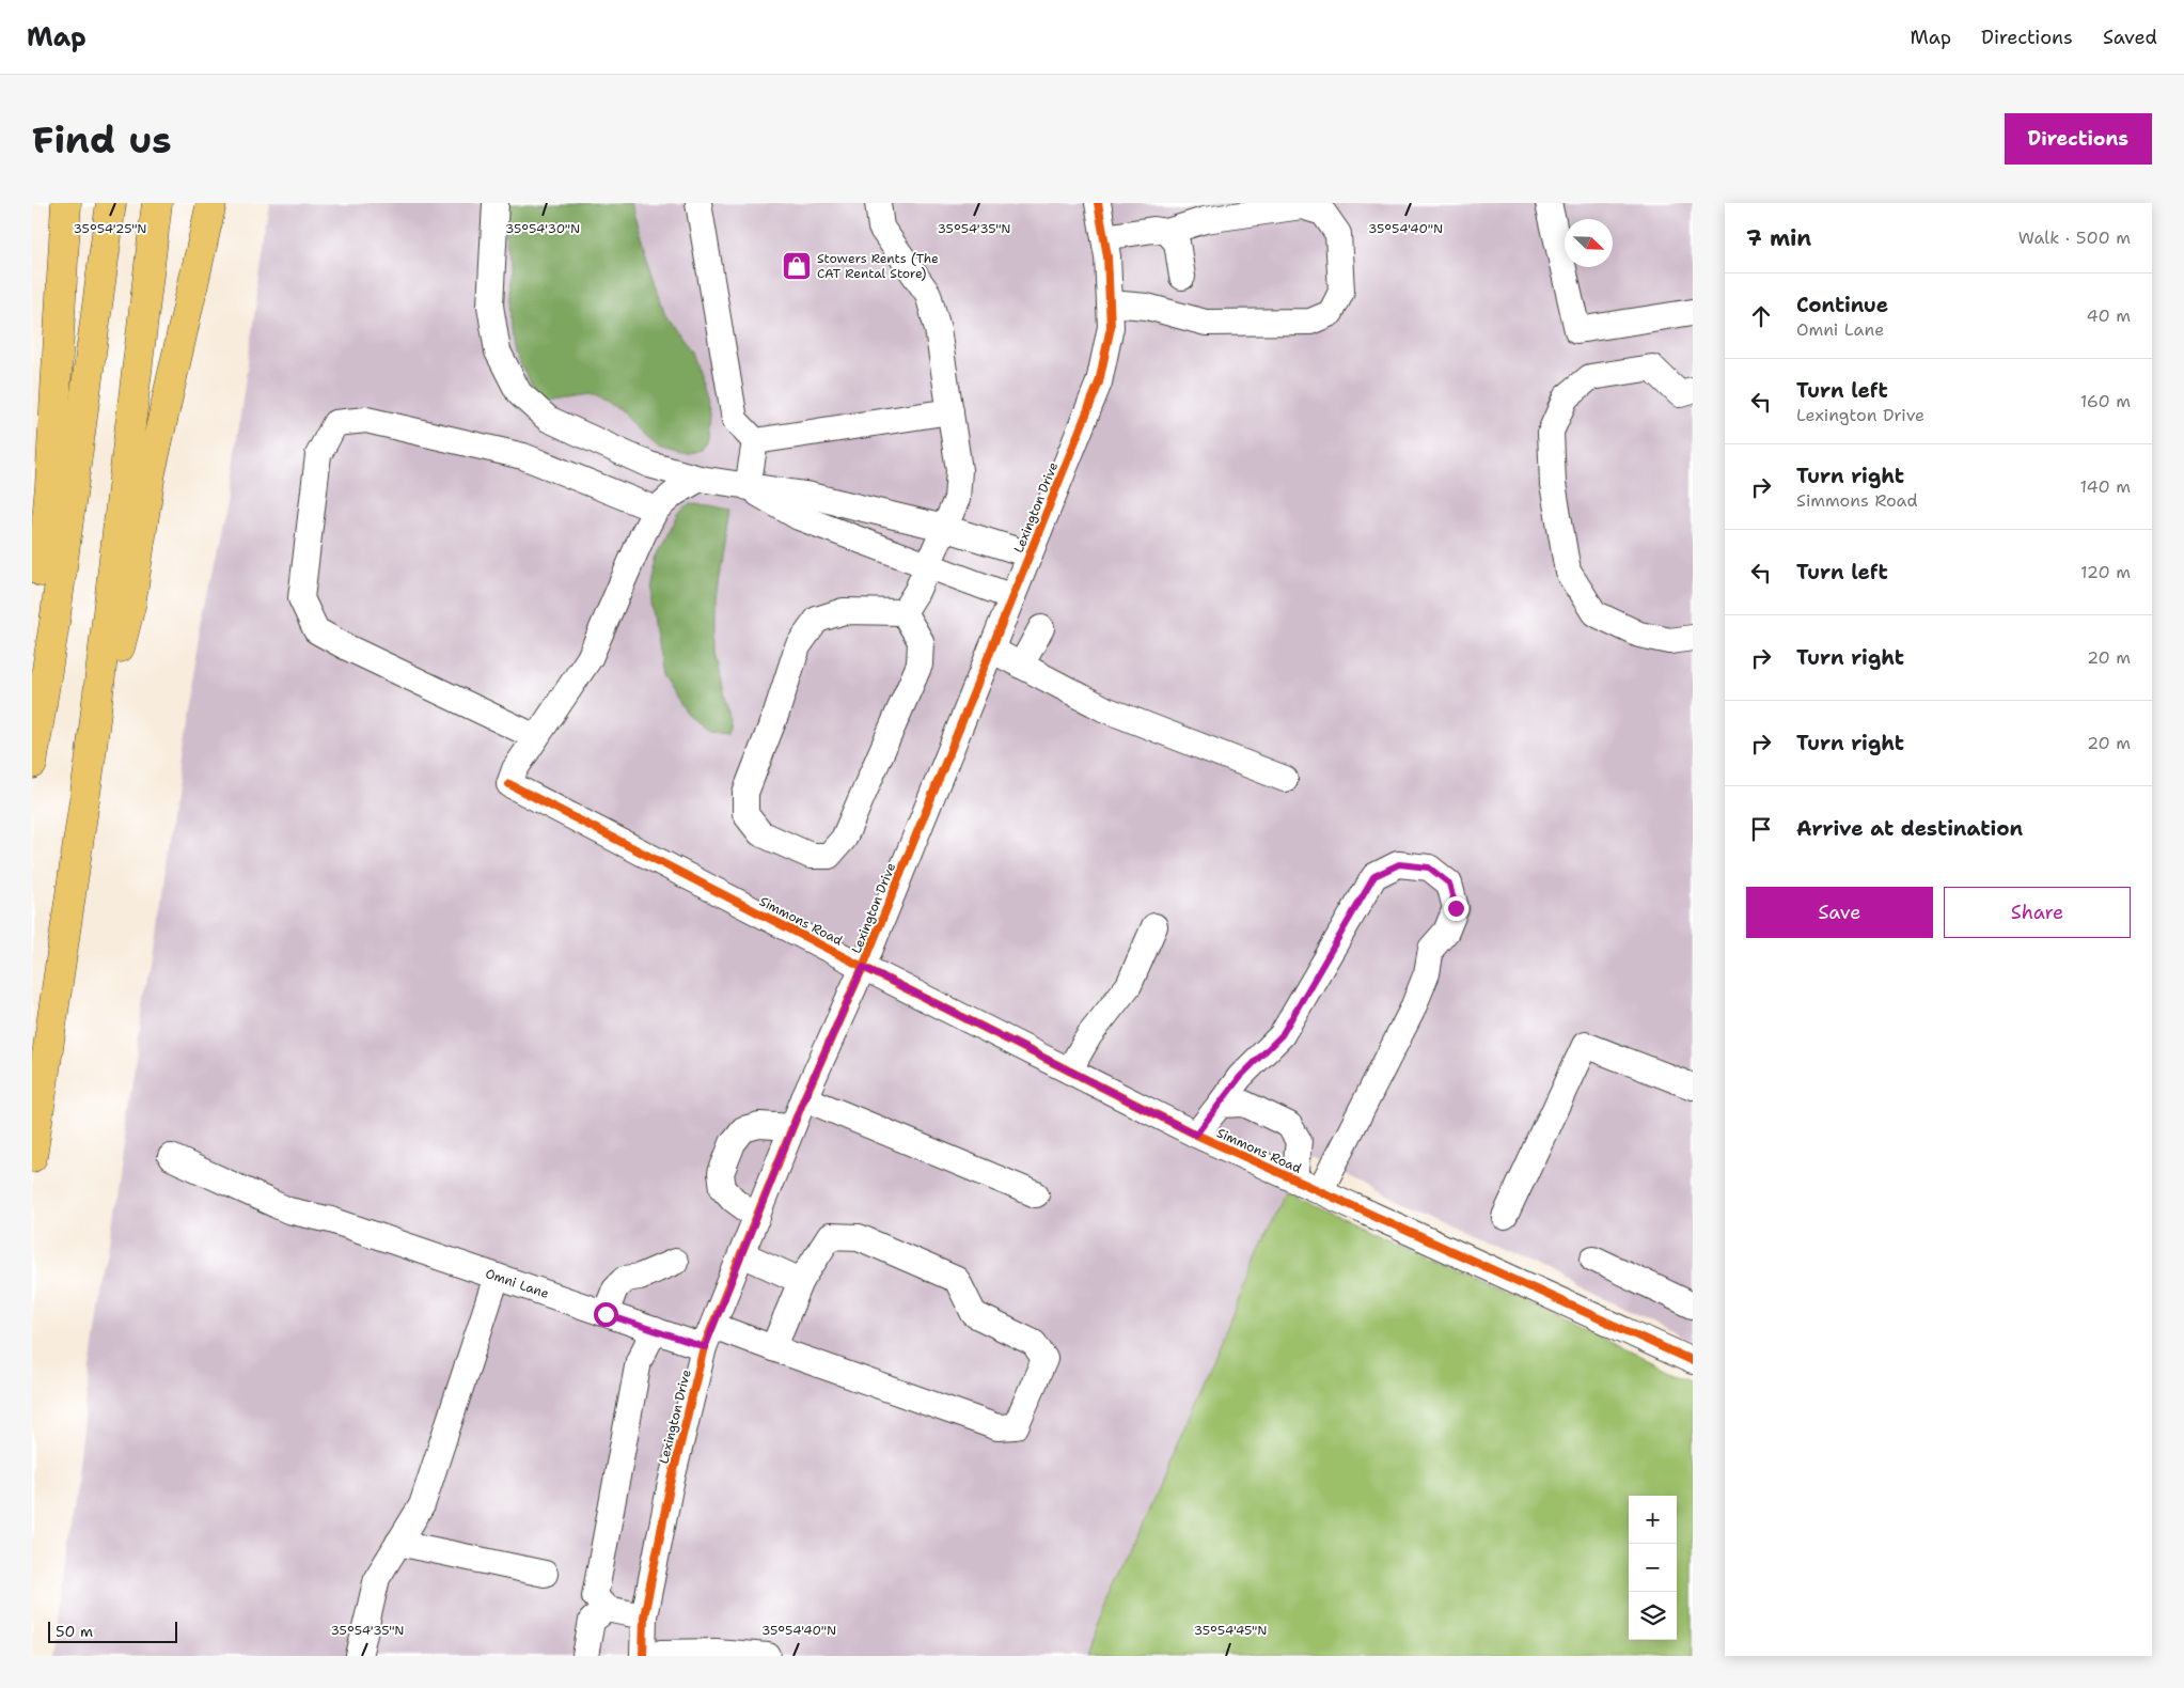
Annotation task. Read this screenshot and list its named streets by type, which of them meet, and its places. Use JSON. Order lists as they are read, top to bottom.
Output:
{
  "streets": {
    "street": ["Lexington Drive", "Simmons Road", "Omni Lane"]
  },
  "crossings": [
    ["Lexington Drive", "Simmons Road"],
    ["Lexington Drive", "Omni Lane"]
  ],
  "places": {
    "shop": ["Stowers Rents (The CAT Rental Store)"]
  },
  "scale_bar": "50 m",
  "north": "bottom right",
  "page": {
    "header": "Map",
    "nav": ["Map", "Directions", "Saved"],
    "buttons": [
      "Directions",
      ["Save", "Share"]
    ],
    "title": "Find us",
    "heading": ["7 min", "Walk · 500 m"],
    "list": [
      ["Continue", "Omni Lane", "40 m"],
      ["Turn left", "Lexington Drive", "160 m"],
      ["Turn right", "Simmons Road", "140 m"],
      ["Turn left", "120 m"],
      ["Turn right", "20 m"],
      ["Turn right", "20 m"],
      "Arrive at destination"
    ],
    "map_buttons": ["+", "−"],
    "scale": "50 m"
  },
  "coordinates": [
    "35°54'25\"N",
    "35°54'30\"N",
    "35°54'35\"N",
    "35°54'40\"N",
    "35°54'45\"N"
  ]
}
